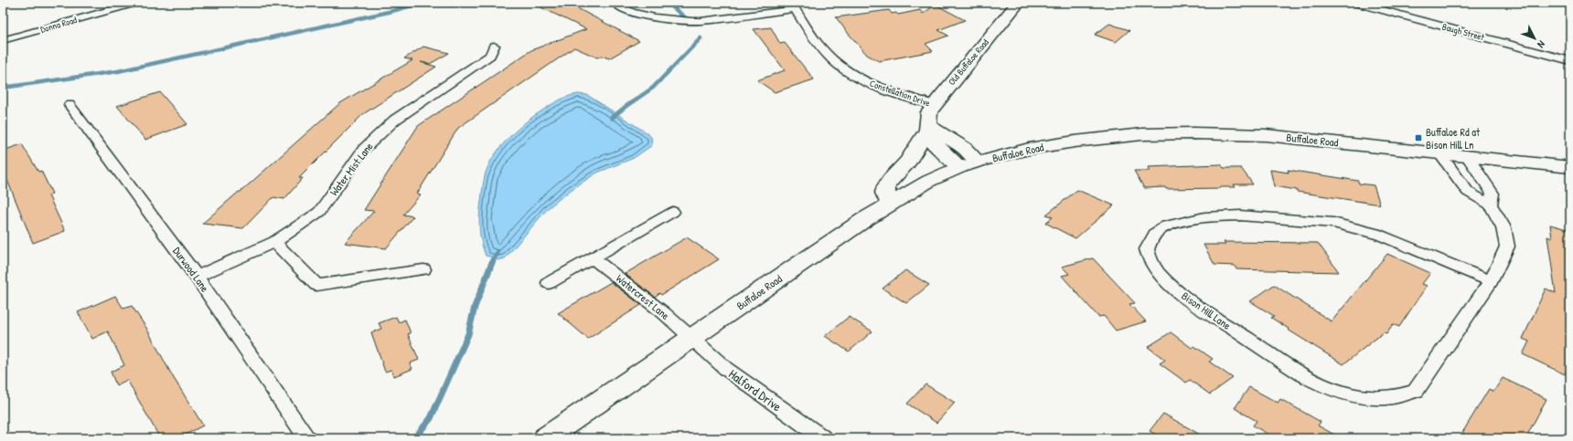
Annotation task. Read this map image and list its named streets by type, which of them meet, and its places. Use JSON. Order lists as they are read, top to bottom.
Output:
{
  "streets": {
    "main road": ["Old Buffaloe Road", "Buffaloe Road"],
    "street": [
      "Donna Road",
      "Baugh Street",
      "Constellation Drive",
      "Water Mist Lane",
      "Durwood Lane",
      "Watercrest Lane",
      "Bison Hill Lane",
      "Halford Drive"
    ]
  },
  "crossings": [
    ["Old Buffaloe Road", "Constellation Drive"],
    ["Old Buffaloe Road", "Buffaloe Road"],
    ["Buffaloe Road", "Watercrest Lane"],
    ["Buffaloe Road", "Bison Hill Lane"],
    ["Buffaloe Road", "Halford Drive"],
    ["Water Mist Lane", "Durwood Lane"],
    ["Watercrest Lane", "Halford Drive"]
  ],
  "places": {
    "transit": ["Buffaloe Rd at Bison Hill Ln"]
  },
  "north": "bottom right"
}
